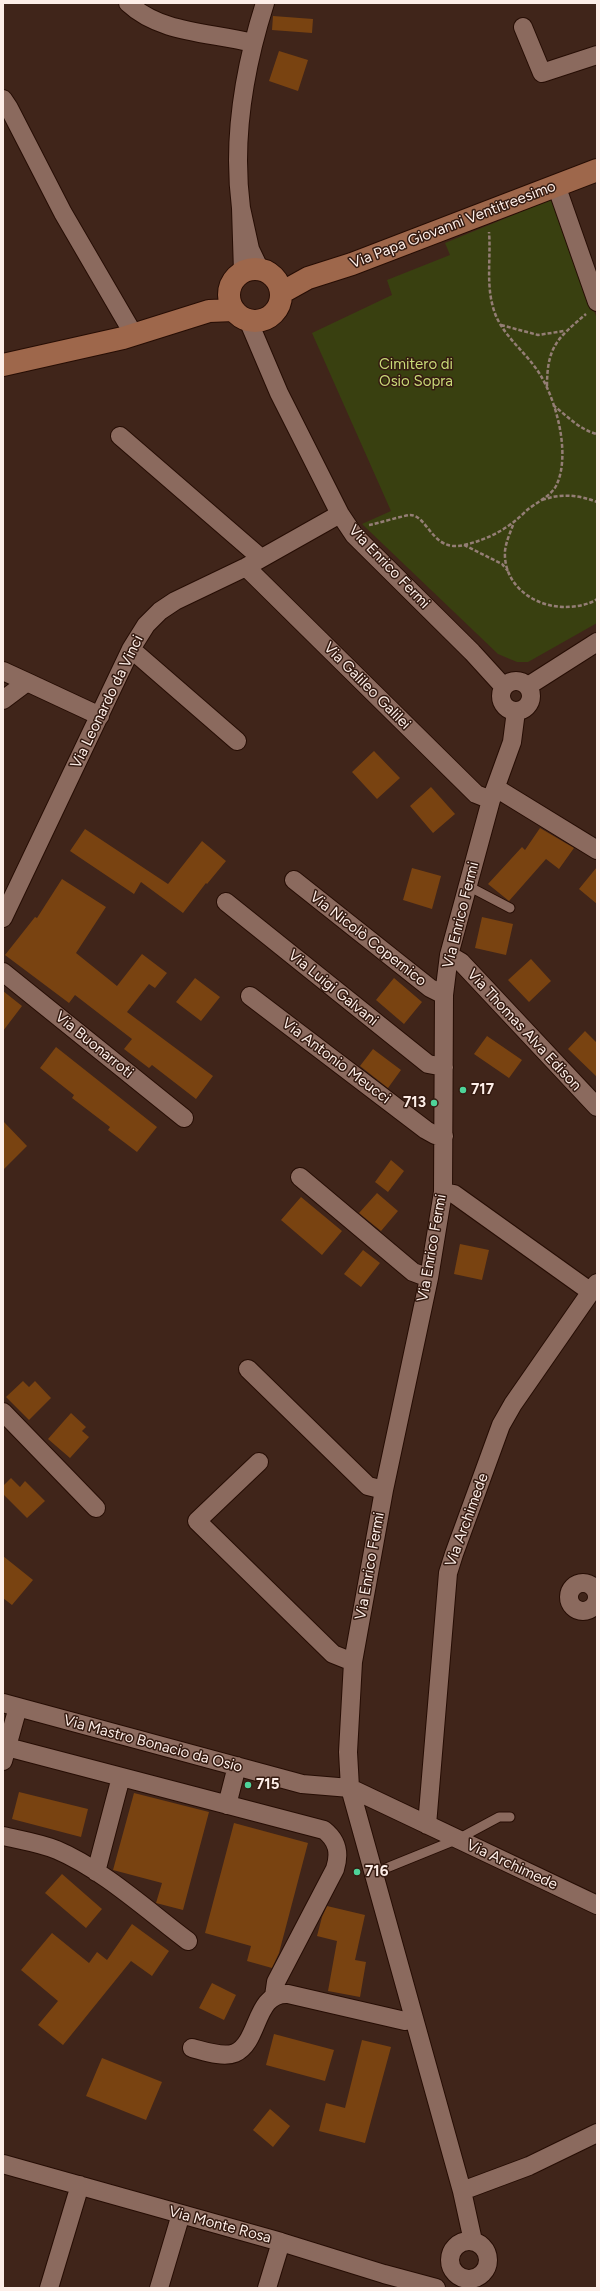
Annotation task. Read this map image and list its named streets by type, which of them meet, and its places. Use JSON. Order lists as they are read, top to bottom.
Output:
{
  "streets": {
    "street": [
      "Via Papa Giovanni Ventitreesimo",
      "Via Enrico Fermi",
      "Via Galileo Galilei",
      "Via Leonardo da Vinci",
      "Via Nicolò Copernico",
      "Via Luigi Galvani",
      "Via Thomas Alva Edison",
      "Via Buonarroti",
      "Via Antonio Meucci",
      "Via Archimede",
      "Via Mastro Bonacio da Osio",
      "Via Monte Rosa"
    ]
  },
  "crossings": [
    ["Via Enrico Fermi", "Via Galileo Galilei"],
    ["Via Enrico Fermi", "Via Leonardo da Vinci"],
    ["Via Enrico Fermi", "Via Nicolò Copernico"],
    ["Via Enrico Fermi", "Via Luigi Galvani"],
    ["Via Enrico Fermi", "Via Thomas Alva Edison"],
    ["Via Enrico Fermi", "Via Antonio Meucci"],
    ["Via Enrico Fermi", "Via Archimede"],
    ["Via Enrico Fermi", "Via Mastro Bonacio da Osio"],
    ["Via Galileo Galilei", "Via Leonardo da Vinci"],
    ["Via Archimede", "Via Mastro Bonacio da Osio"]
  ],
  "parks": ["Cimitero di Osio Sopra"],
  "places": [
    "717",
    "713",
    "715",
    "716"
  ]
}
